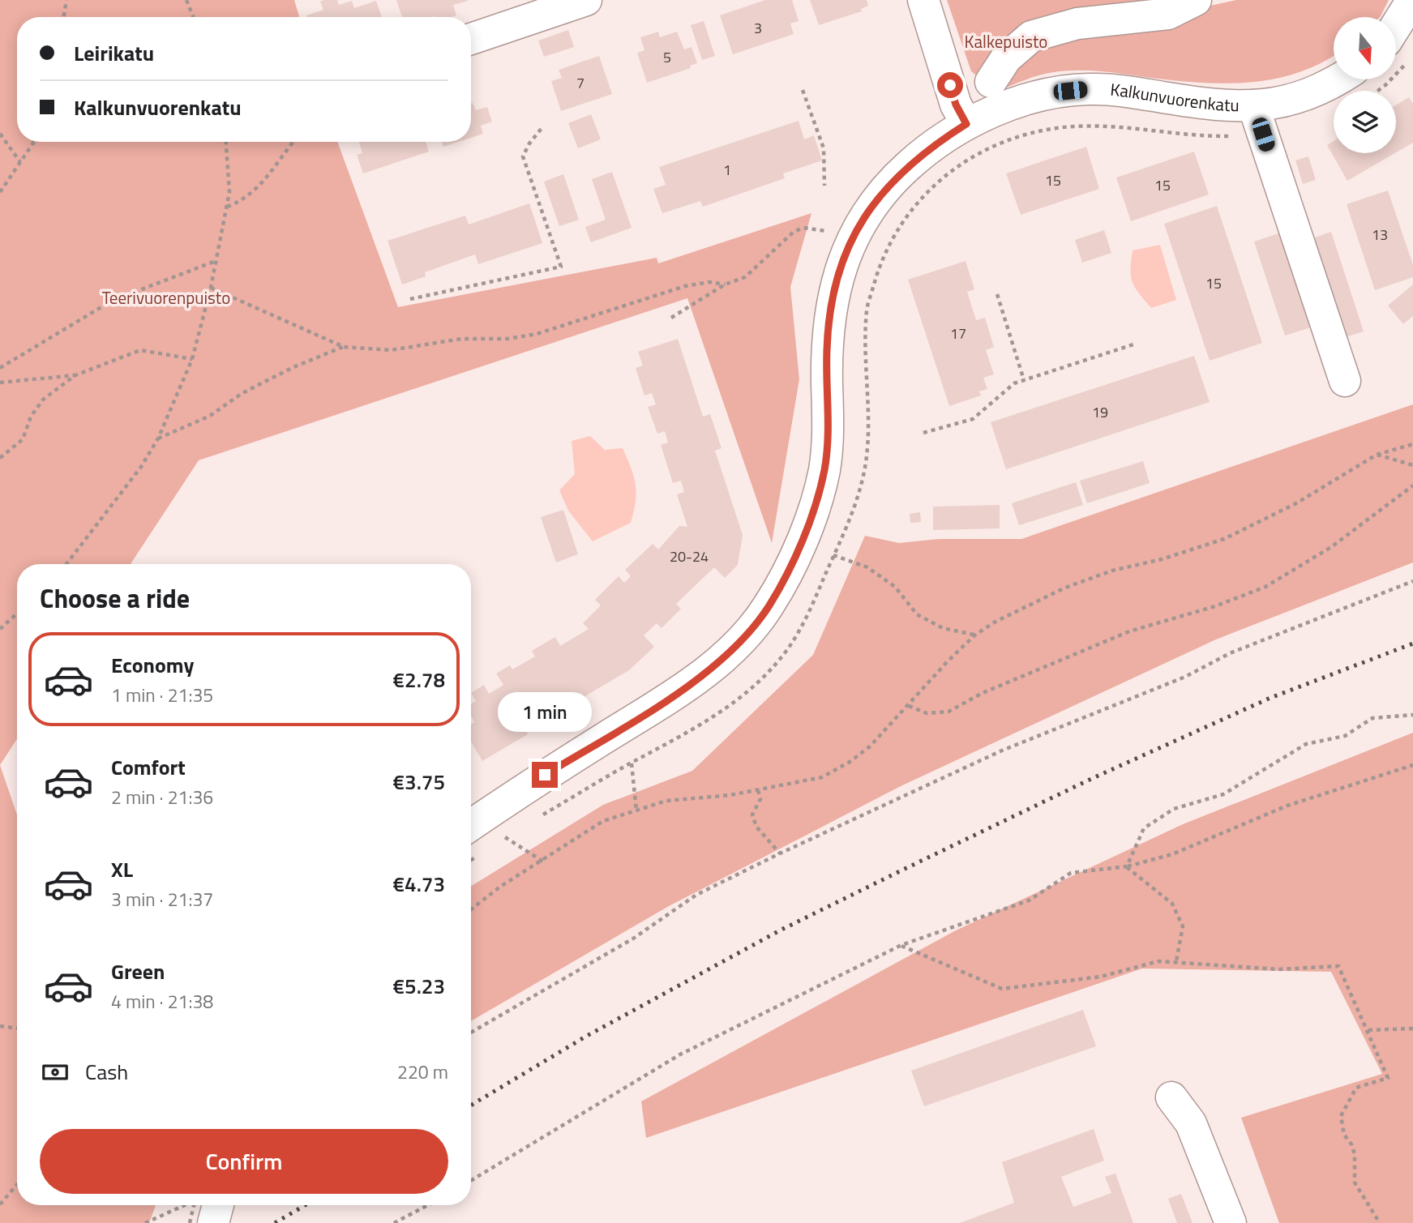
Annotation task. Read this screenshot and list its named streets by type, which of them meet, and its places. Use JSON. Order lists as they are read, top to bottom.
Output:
{
  "streets": {
    "street": ["Kalkunvuorenkatu"]
  },
  "parks": ["Kalkepuisto", "Teerivuorenpuisto"],
  "house_numbers": [
    "3",
    "5",
    "7",
    "1",
    "15",
    "15",
    "13",
    "15",
    "17",
    "19",
    "20-24"
  ],
  "north": "bottom",
  "page": {
    "banner": ["Leirikatu", "Kalkunvuorenkatu"],
    "heading": "Choose a ride",
    "list": [
      {
        "name": "Economy",
        "note": "1 min · 21:35",
        "value": "€2.78"
      },
      {
        "name": "Comfort",
        "note": "2 min · 21:36",
        "value": "€3.75"
      },
      {
        "name": "XL",
        "note": "3 min · 21:37",
        "value": "€4.73"
      },
      {
        "name": "Green",
        "note": "4 min · 21:38",
        "value": "€5.23"
      }
    ],
    "bubble": "1 min",
    "pay": ["Cash", "220 m"],
    "buttons": "Confirm"
  }
}
